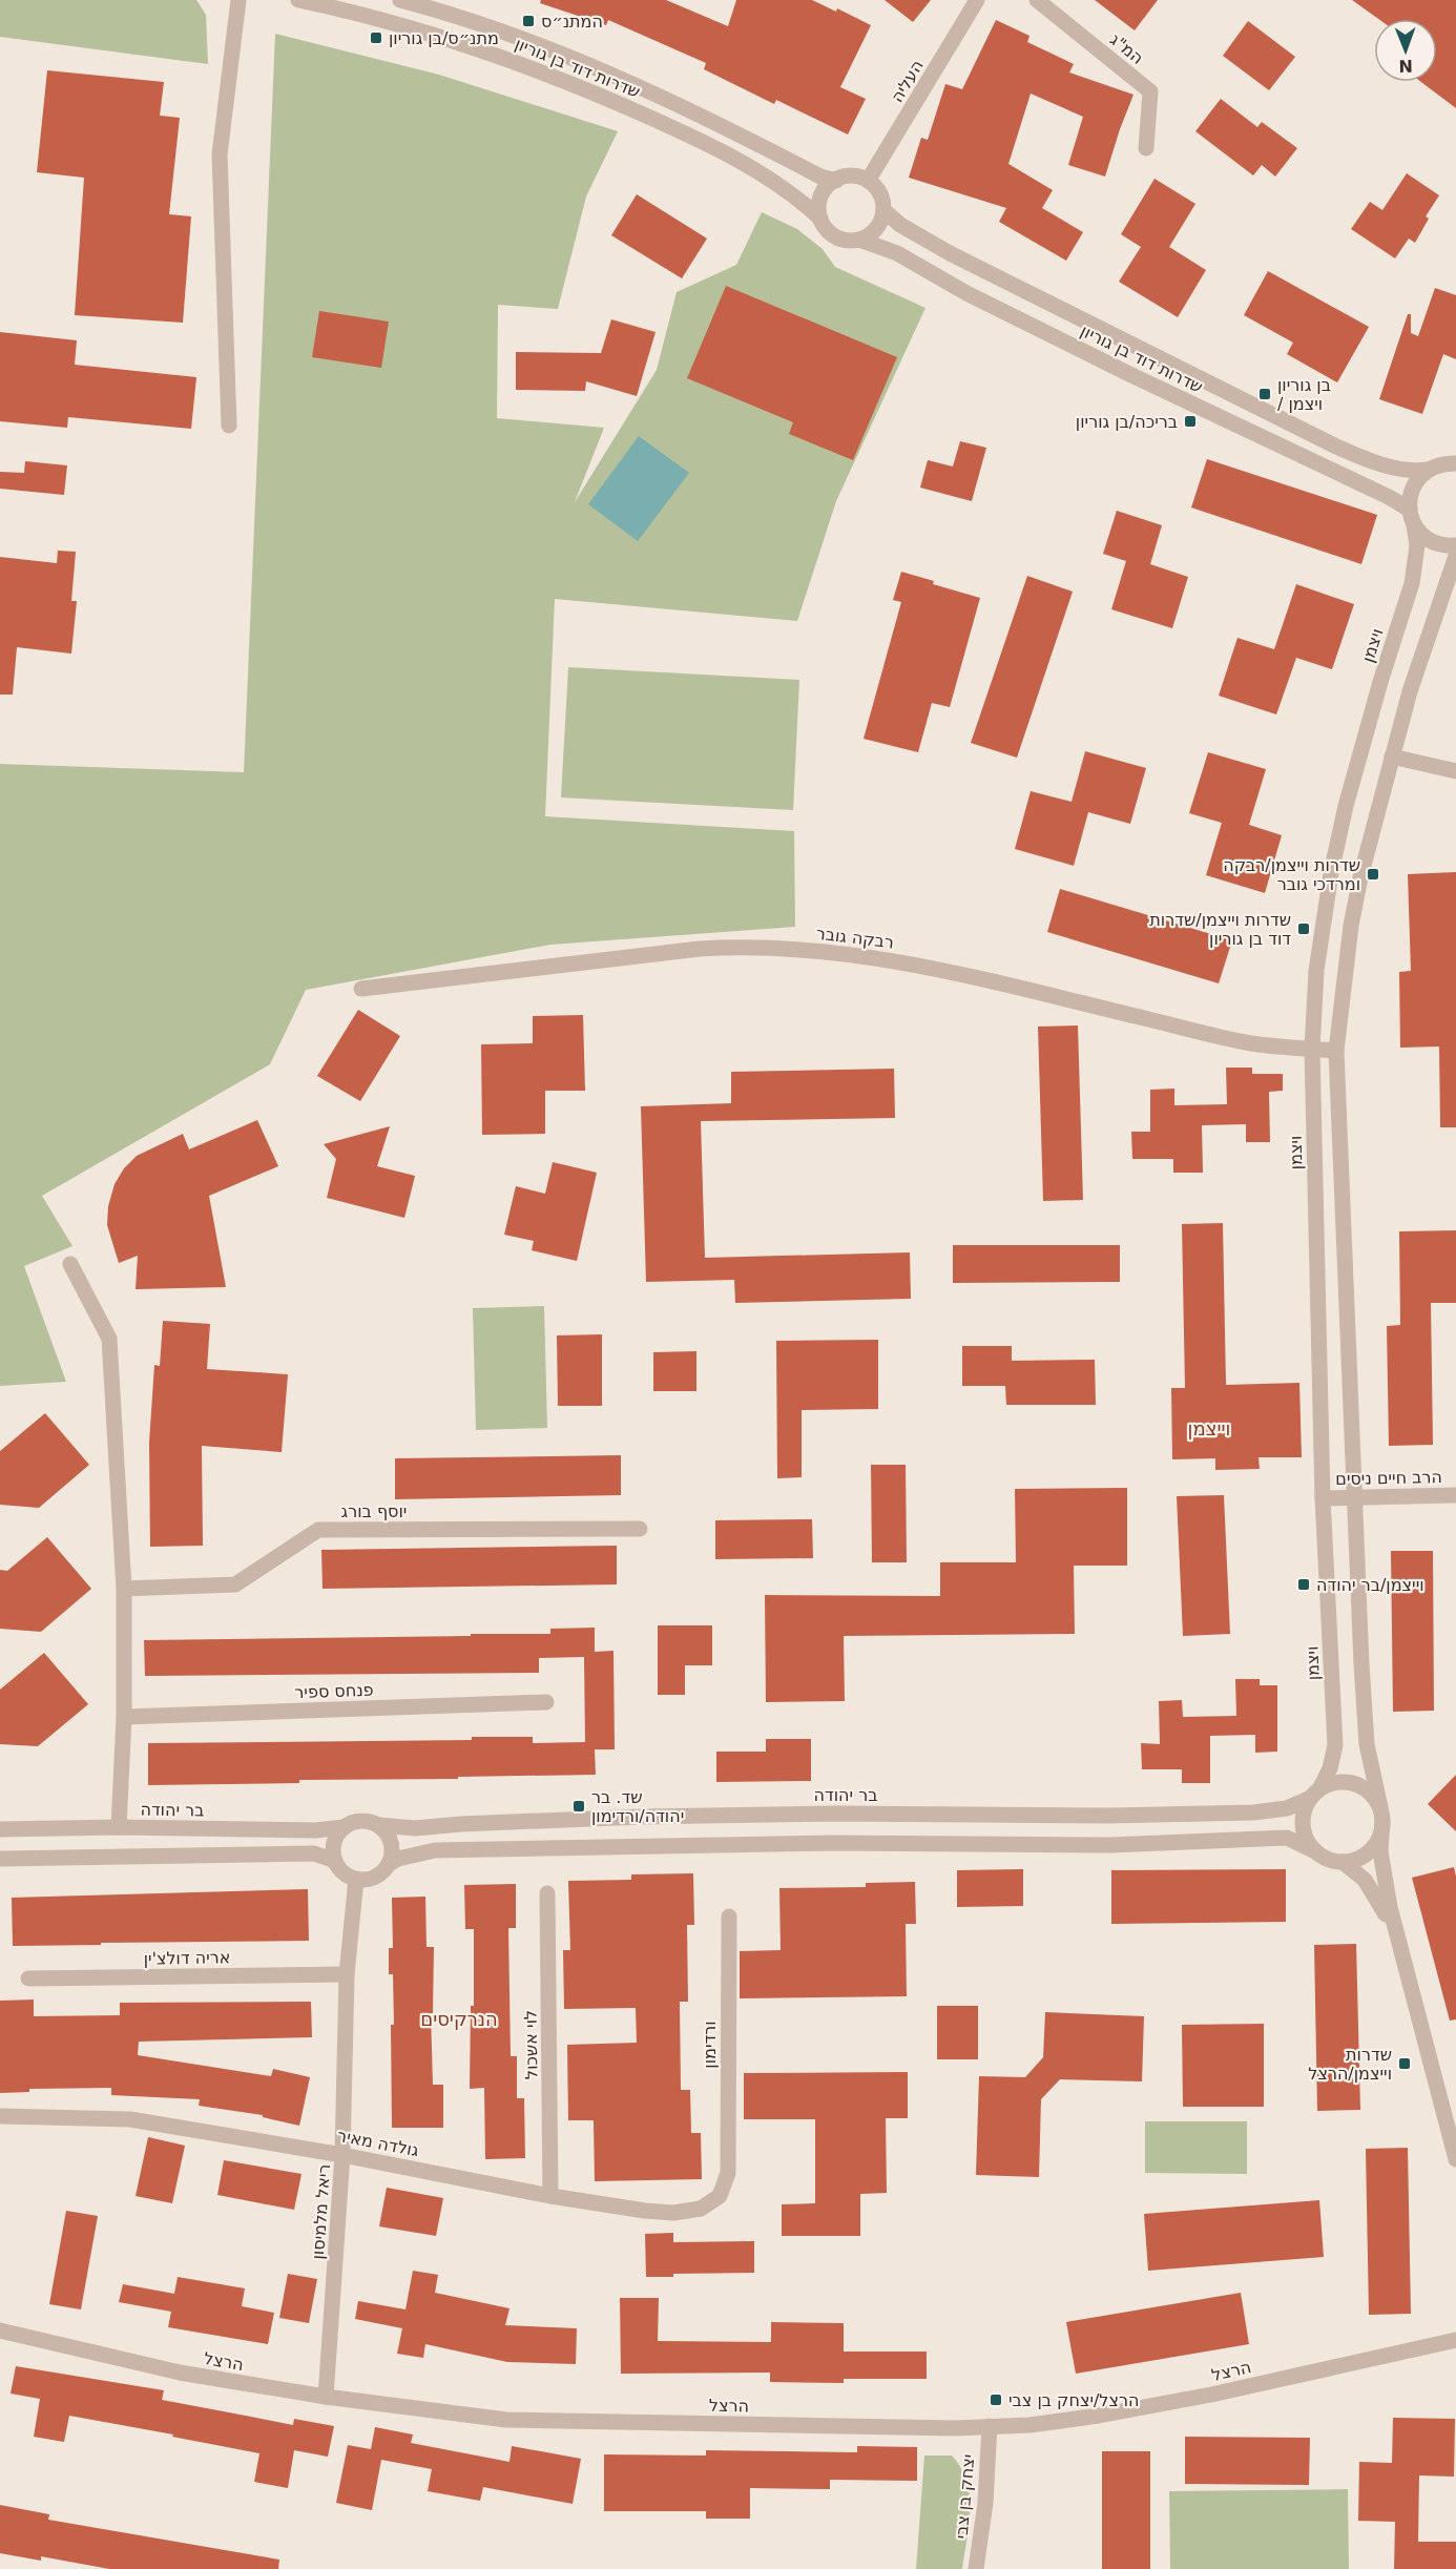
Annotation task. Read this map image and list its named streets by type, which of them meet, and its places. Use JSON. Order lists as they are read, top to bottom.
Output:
{
  "streets": {
    "street": [
      "המ\"ג",
      "שדרות דוד בן גוריון",
      "העליה",
      "ויצמן",
      "רבקה גובר",
      "הרב חיים ניסים",
      "יוסף בורג",
      "פנחס ספיר",
      "בר יהודה",
      "אריה דולצ'ין",
      "לוי אשכול",
      "ורדימון",
      "גולדה מאיר",
      "ריאל מלמיסון",
      "הרצל",
      "יצחק בן צבי"
    ]
  },
  "crossings": [
    ["שדרות דוד בן גוריון", "העליה"],
    ["שדרות דוד בן גוריון", "ויצמן"],
    ["ויצמן", "רבקה גובר"],
    ["ויצמן", "הרב חיים ניסים"],
    ["ויצמן", "בר יהודה"],
    ["בר יהודה", "ריאל מלמיסון"],
    ["אריה דולצ'ין", "ריאל מלמיסון"],
    ["לוי אשכול", "גולדה מאיר"],
    ["ורדימון", "גולדה מאיר"],
    ["גולדה מאיר", "ריאל מלמיסון"],
    ["ריאל מלמיסון", "הרצל"],
    ["הרצל", "יצחק בן צבי"]
  ],
  "districts": ["וייצמן", "הנרקיסים"],
  "places": {
    "transit": [
      "המתנ״ס",
      "מתנ״ס/בן גוריון",
      "בן גוריון / ויצמן",
      "בריכה/בן גוריון",
      "שדרות וייצמן/רבקה ומרדכי גובר",
      "שדרות וייצמן/שדרות דוד בן גוריון",
      "וייצמן/בר יהודה",
      "שד. בר יהודה/ורדימון",
      "שדרות וייצמן/הרצל",
      "הרצל/יצחק בן צבי"
    ]
  },
  "north": "bottom"
}
